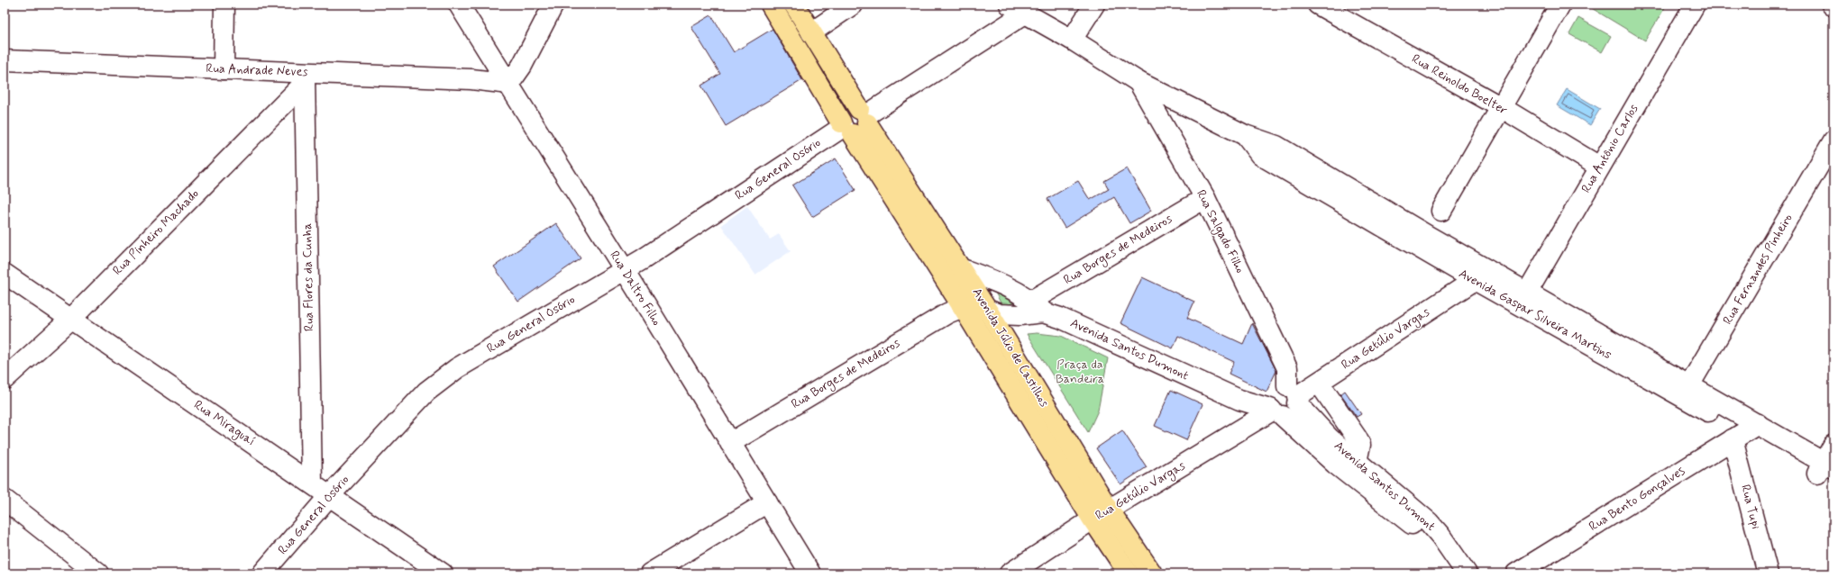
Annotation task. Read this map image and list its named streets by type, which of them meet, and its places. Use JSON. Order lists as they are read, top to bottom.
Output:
{
  "streets": {
    "main road": ["Avenida Júlio de Castilhos"],
    "street": [
      "Rua Andrade Neves",
      "Rua Reinoldo Boelter",
      "Rua Antônio Carlos",
      "Rua General Osório",
      "Rua Salgado Filho",
      "Rua Pinheiro Machado",
      "Rua Borges de Medeiros",
      "Rua Fernandes Pinheiro",
      "Rua Flores da Cunha",
      "Rua Daltro Filho",
      "Avenida Gaspar Silveira Martins",
      "Rua Getúlio Vargas",
      "Avenida Santos Dumont",
      "Rua Miraguaí",
      "Rua Bento Gonçalves",
      "Rua Tupi"
    ]
  },
  "crossings": [
    ["Rua Andrade Neves", "Rua Pinheiro Machado"],
    ["Rua Andrade Neves", "Rua Flores da Cunha"],
    ["Rua Andrade Neves", "Rua Daltro Filho"],
    ["Rua Reinoldo Boelter", "Rua Antônio Carlos"],
    ["Rua Antônio Carlos", "Avenida Gaspar Silveira Martins"],
    ["Rua General Osório", "Rua Daltro Filho"],
    ["Rua General Osório", "Avenida Gaspar Silveira Martins"],
    ["Rua General Osório", "Avenida Júlio de Castilhos"],
    ["Rua General Osório", "Rua Miraguaí"],
    ["Rua Salgado Filho", "Rua Borges de Medeiros"],
    ["Rua Salgado Filho", "Avenida Gaspar Silveira Martins"],
    ["Rua Salgado Filho", "Rua Getúlio Vargas"],
    ["Rua Salgado Filho", "Avenida Santos Dumont"],
    ["Rua Pinheiro Machado", "Rua Flores da Cunha"],
    ["Rua Pinheiro Machado", "Rua Miraguaí"],
    ["Rua Borges de Medeiros", "Rua Daltro Filho"],
    ["Rua Borges de Medeiros", "Avenida Júlio de Castilhos"],
    ["Rua Borges de Medeiros", "Avenida Santos Dumont"],
    ["Rua Fernandes Pinheiro", "Avenida Gaspar Silveira Martins"],
    ["Rua Flores da Cunha", "Rua Miraguaí"],
    ["Avenida Gaspar Silveira Martins", "Rua Getúlio Vargas"],
    ["Avenida Gaspar Silveira Martins", "Rua Bento Gonçalves"],
    ["Avenida Gaspar Silveira Martins", "Rua Tupi"],
    ["Rua Getúlio Vargas", "Avenida Júlio de Castilhos"],
    ["Rua Getúlio Vargas", "Avenida Santos Dumont"],
    ["Avenida Júlio de Castilhos", "Avenida Santos Dumont"],
    ["Rua Bento Gonçalves", "Rua Tupi"]
  ],
  "parks": ["Praça da Bandeira"]
}
